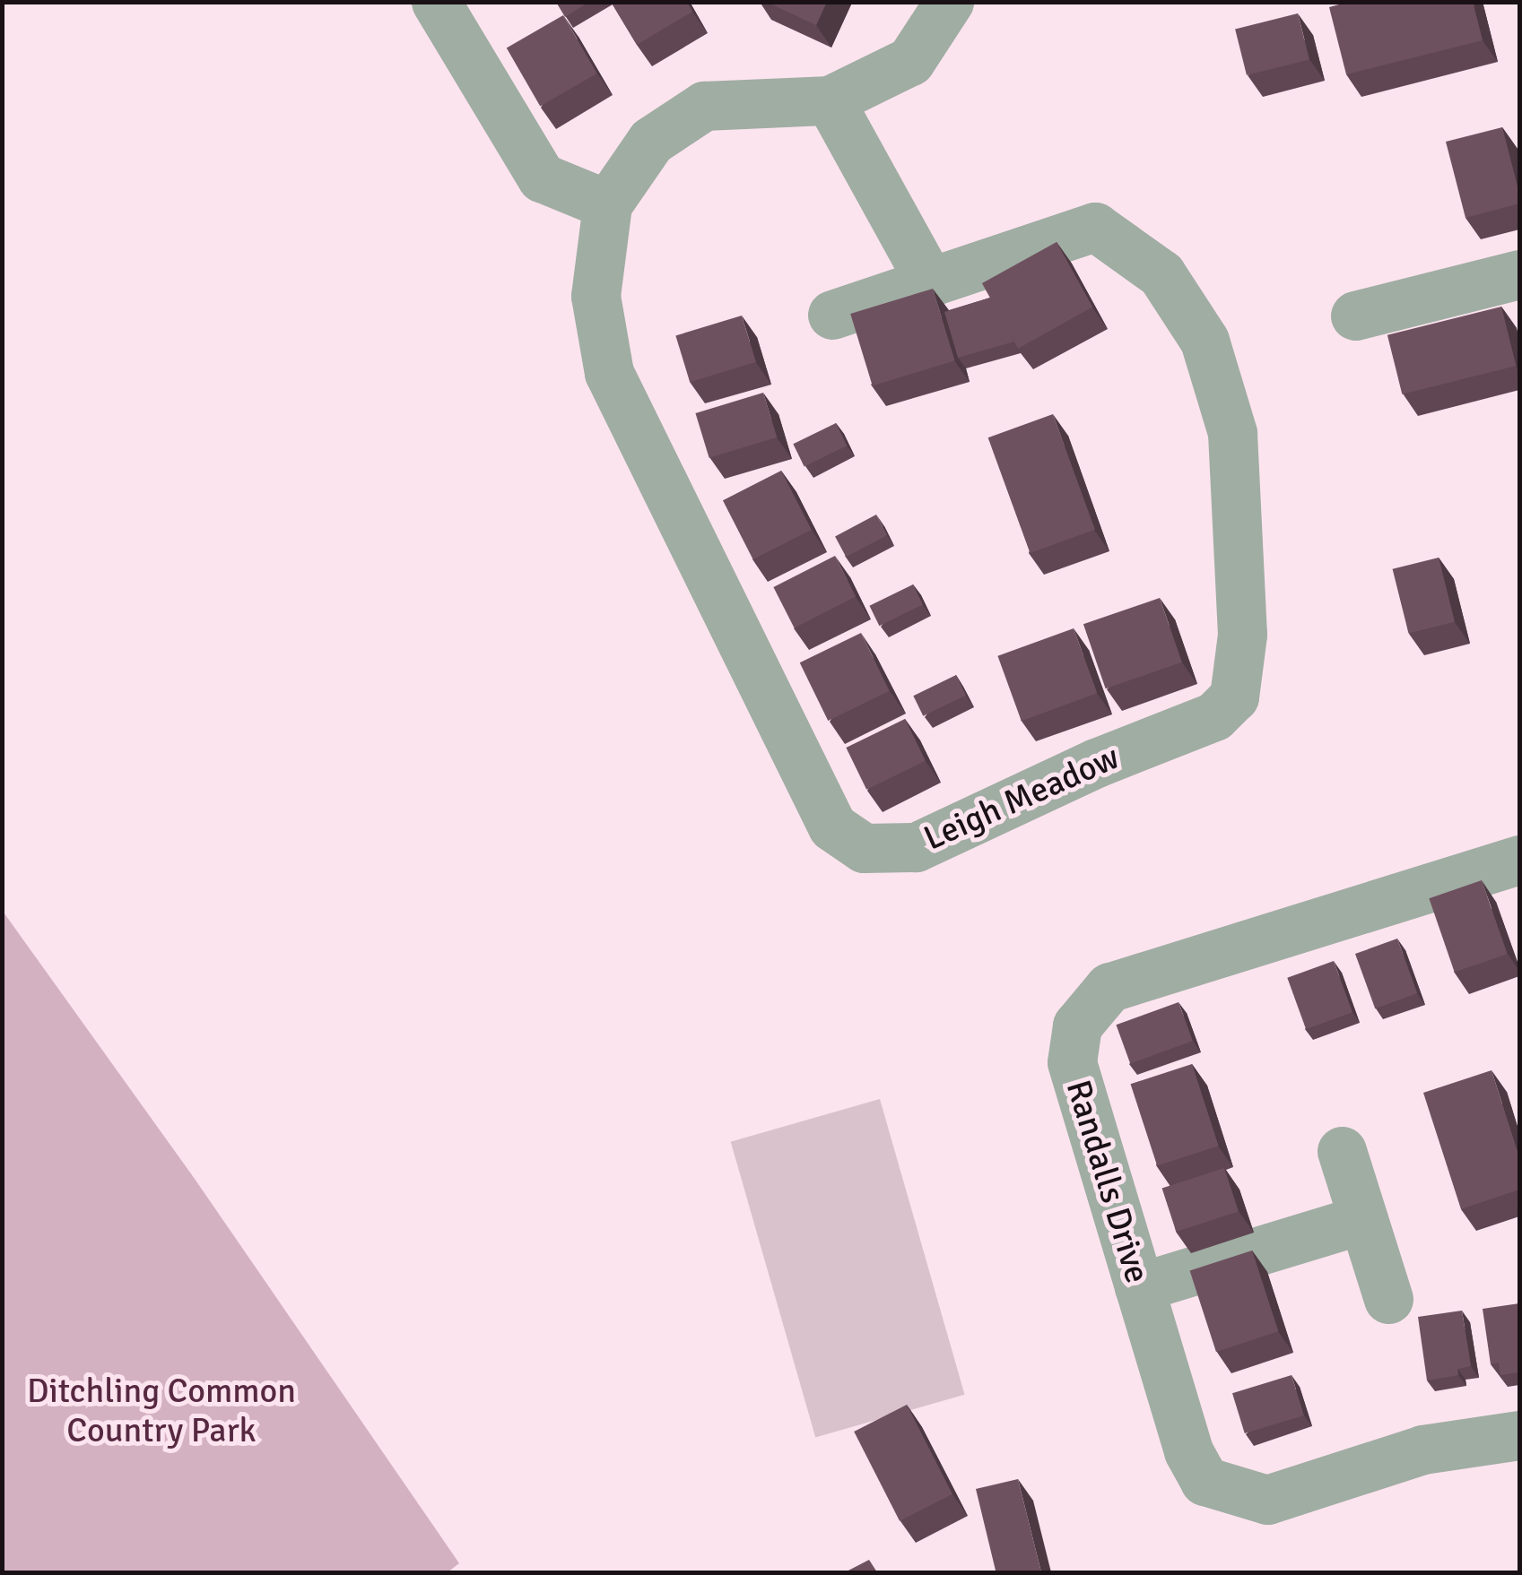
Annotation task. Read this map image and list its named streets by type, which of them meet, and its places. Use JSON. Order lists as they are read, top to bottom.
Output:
{
  "streets": {
    "street": ["Leigh Meadow", "Randalls Drive"]
  },
  "parks": ["Ditchling Common Country Park"]
}
